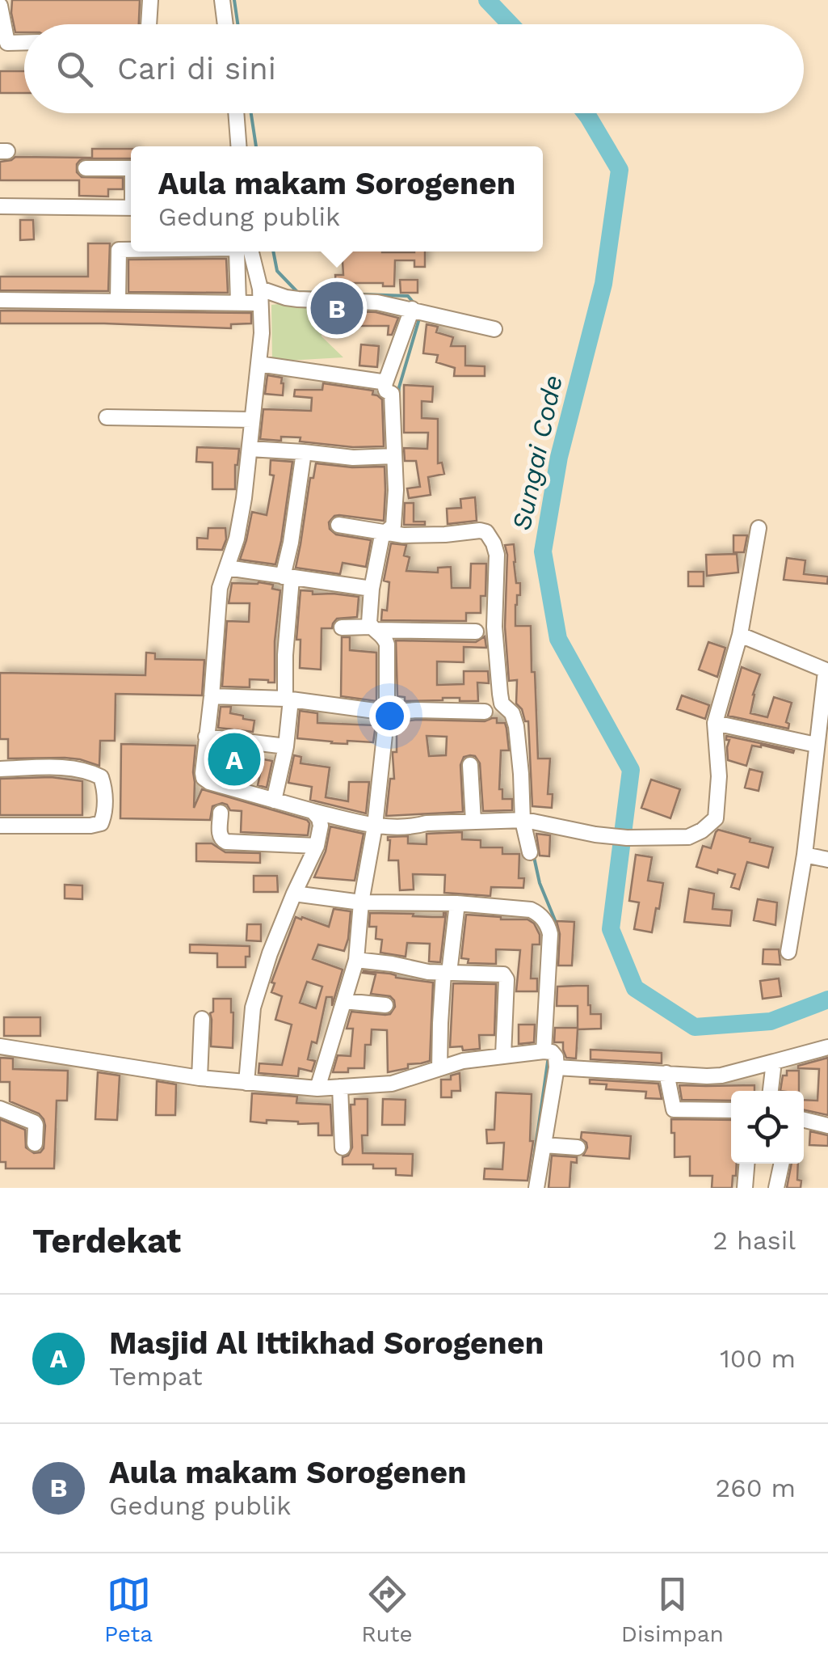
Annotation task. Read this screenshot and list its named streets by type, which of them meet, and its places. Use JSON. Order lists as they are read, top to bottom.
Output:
{
  "water": ["Sungai Code"],
  "page": {
    "search": "Cari di sini",
    "popup": ["Aula makam Sorogenen", "Gedung publik"],
    "pins": ["B", "A"],
    "heading": ["Terdekat", "2 hasil"],
    "list": [
      {
        "mark": "A",
        "name": "Masjid Al Ittikhad Sorogenen",
        "note": "Tempat",
        "value": "100 m"
      },
      {
        "mark": "B",
        "name": "Aula makam Sorogenen",
        "note": "Gedung publik",
        "value": "260 m"
      }
    ],
    "nav": ["Peta", "Rute", "Disimpan"]
  }
}
